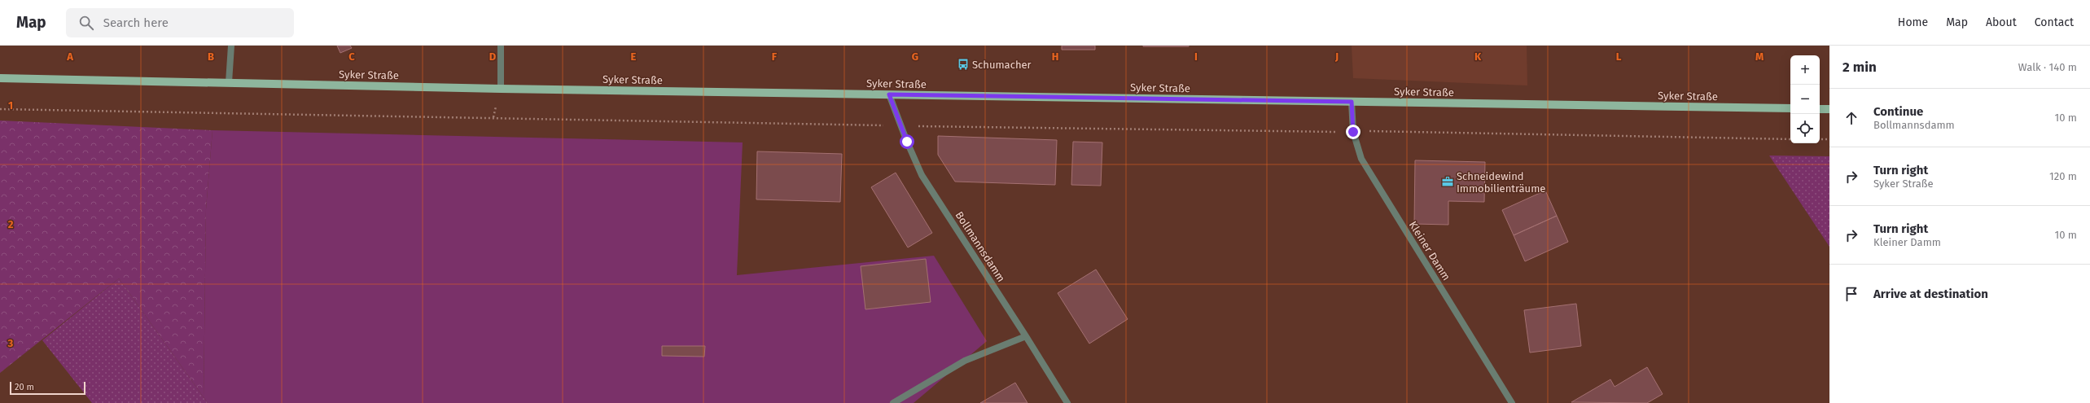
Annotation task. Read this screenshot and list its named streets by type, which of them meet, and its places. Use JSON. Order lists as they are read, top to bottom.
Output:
{
  "streets": {
    "main road": ["Syker Straße"],
    "street": ["Bollmannsdamm", "Kleiner Damm"]
  },
  "crossings": [
    ["Syker Straße", "Bollmannsdamm"],
    ["Syker Straße", "Kleiner Damm"]
  ],
  "places": {
    "bus stop": ["Schumacher"],
    "office": ["Schneidewind Immobilienträume"]
  },
  "scale_bar": "20 m",
  "page": {
    "header": "Map",
    "search": "Search here",
    "nav": [
      "Home",
      "Map",
      "About",
      "Contact"
    ],
    "heading": ["2 min", "Walk · 140 m"],
    "map_buttons": ["+", "−"],
    "list": [
      ["Continue", "Bollmannsdamm", "10 m"],
      ["Turn right", "Syker Straße", "120 m"],
      ["Turn right", "Kleiner Damm", "10 m"],
      "Arrive at destination"
    ],
    "scale": "20 m"
  },
  "grid": {
    "columns": [
      "A",
      "B",
      "C",
      "D",
      "E",
      "F",
      "G",
      "H",
      "I",
      "J",
      "K",
      "L",
      "M"
    ],
    "rows": ["1", "2", "3"]
  }
}
